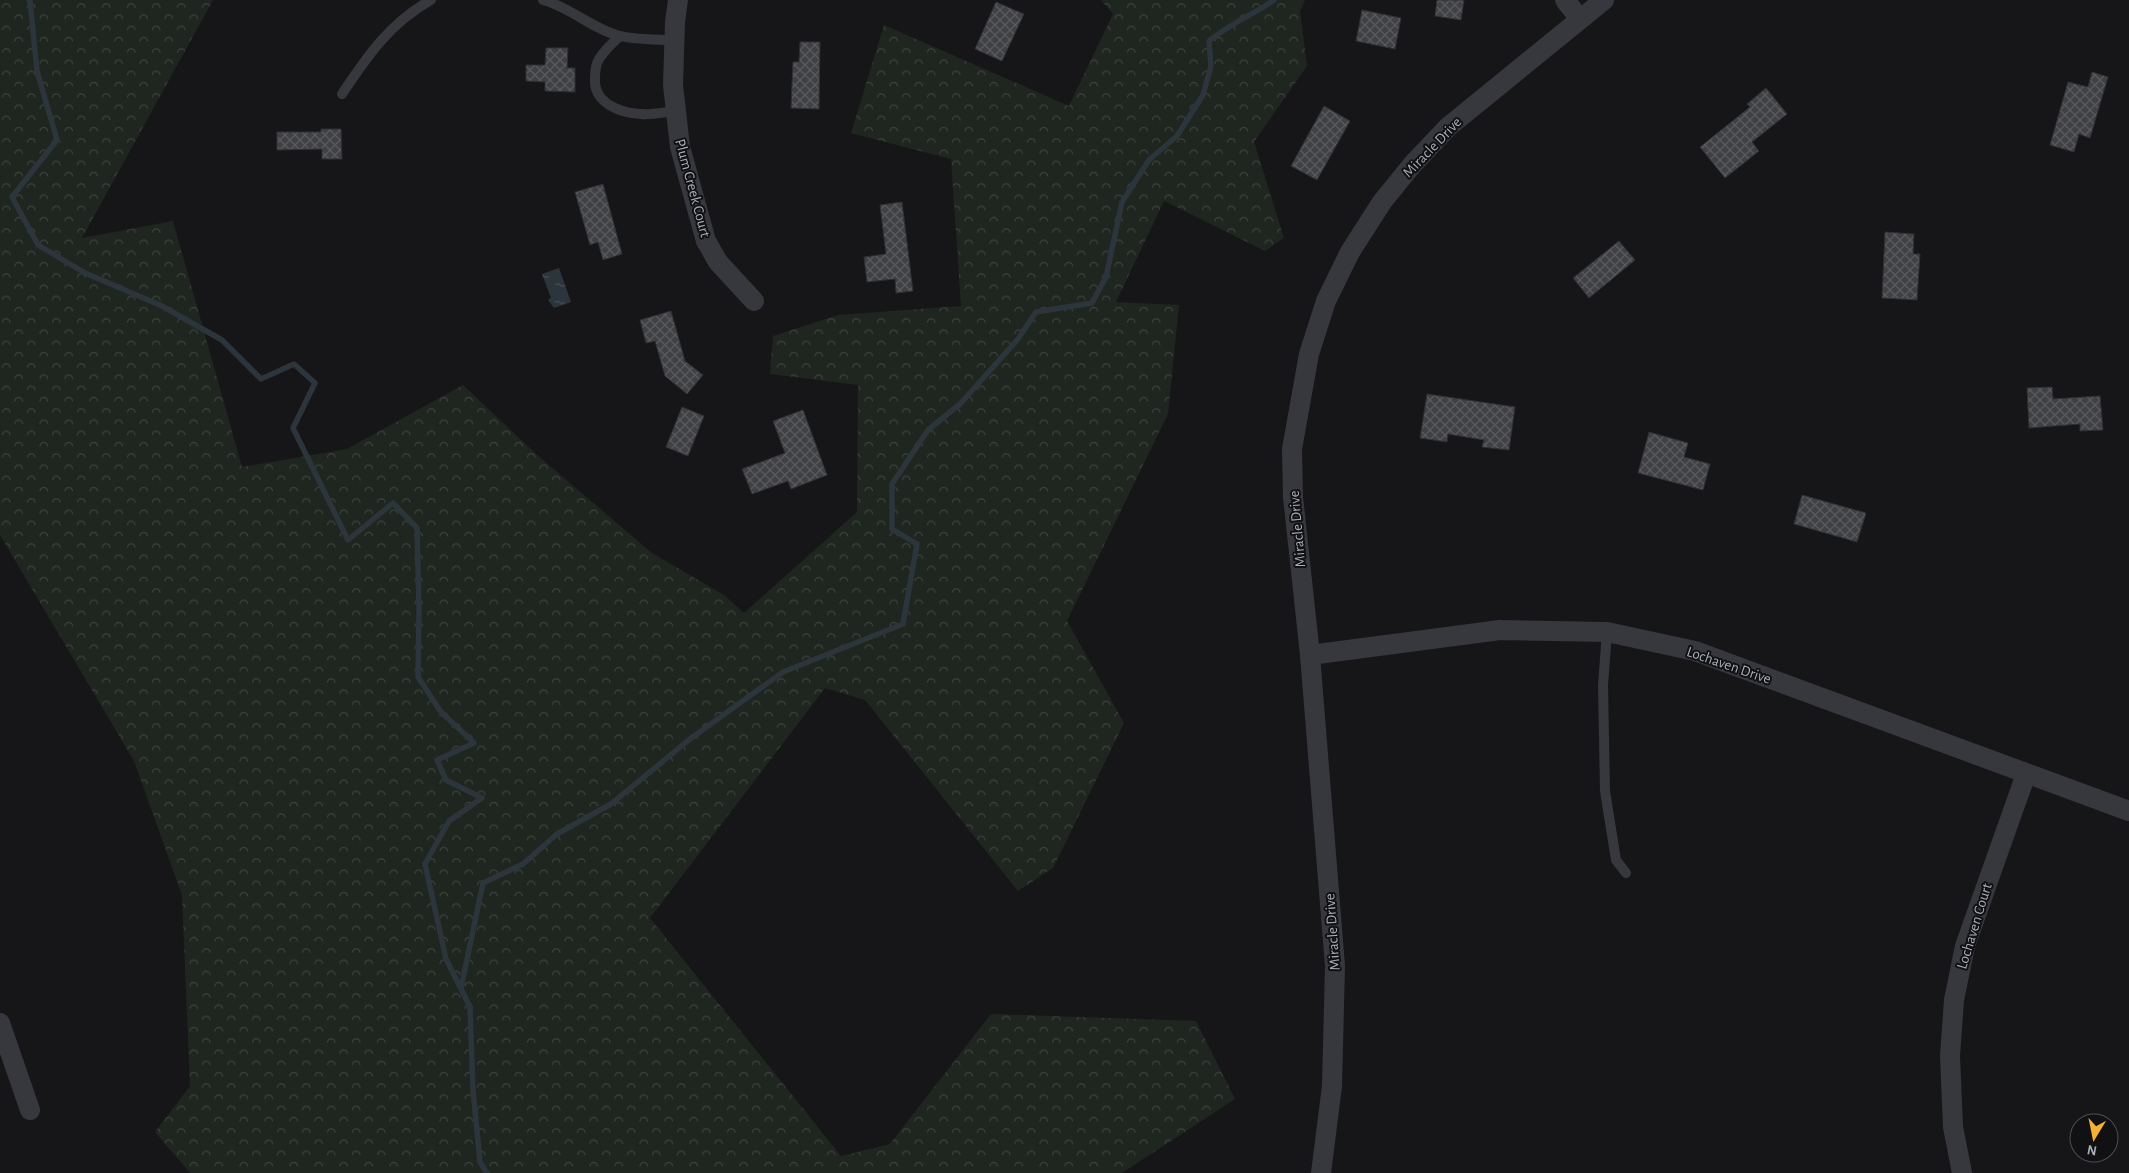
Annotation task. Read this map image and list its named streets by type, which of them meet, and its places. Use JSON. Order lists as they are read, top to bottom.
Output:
{
  "streets": {
    "street": [
      "Miracle Drive",
      "Plum Creek Court",
      "Lochaven Drive",
      "Lochaven Court"
    ]
  },
  "crossings": [
    ["Miracle Drive", "Lochaven Drive"],
    ["Lochaven Drive", "Lochaven Court"]
  ],
  "north": "bottom"
}
